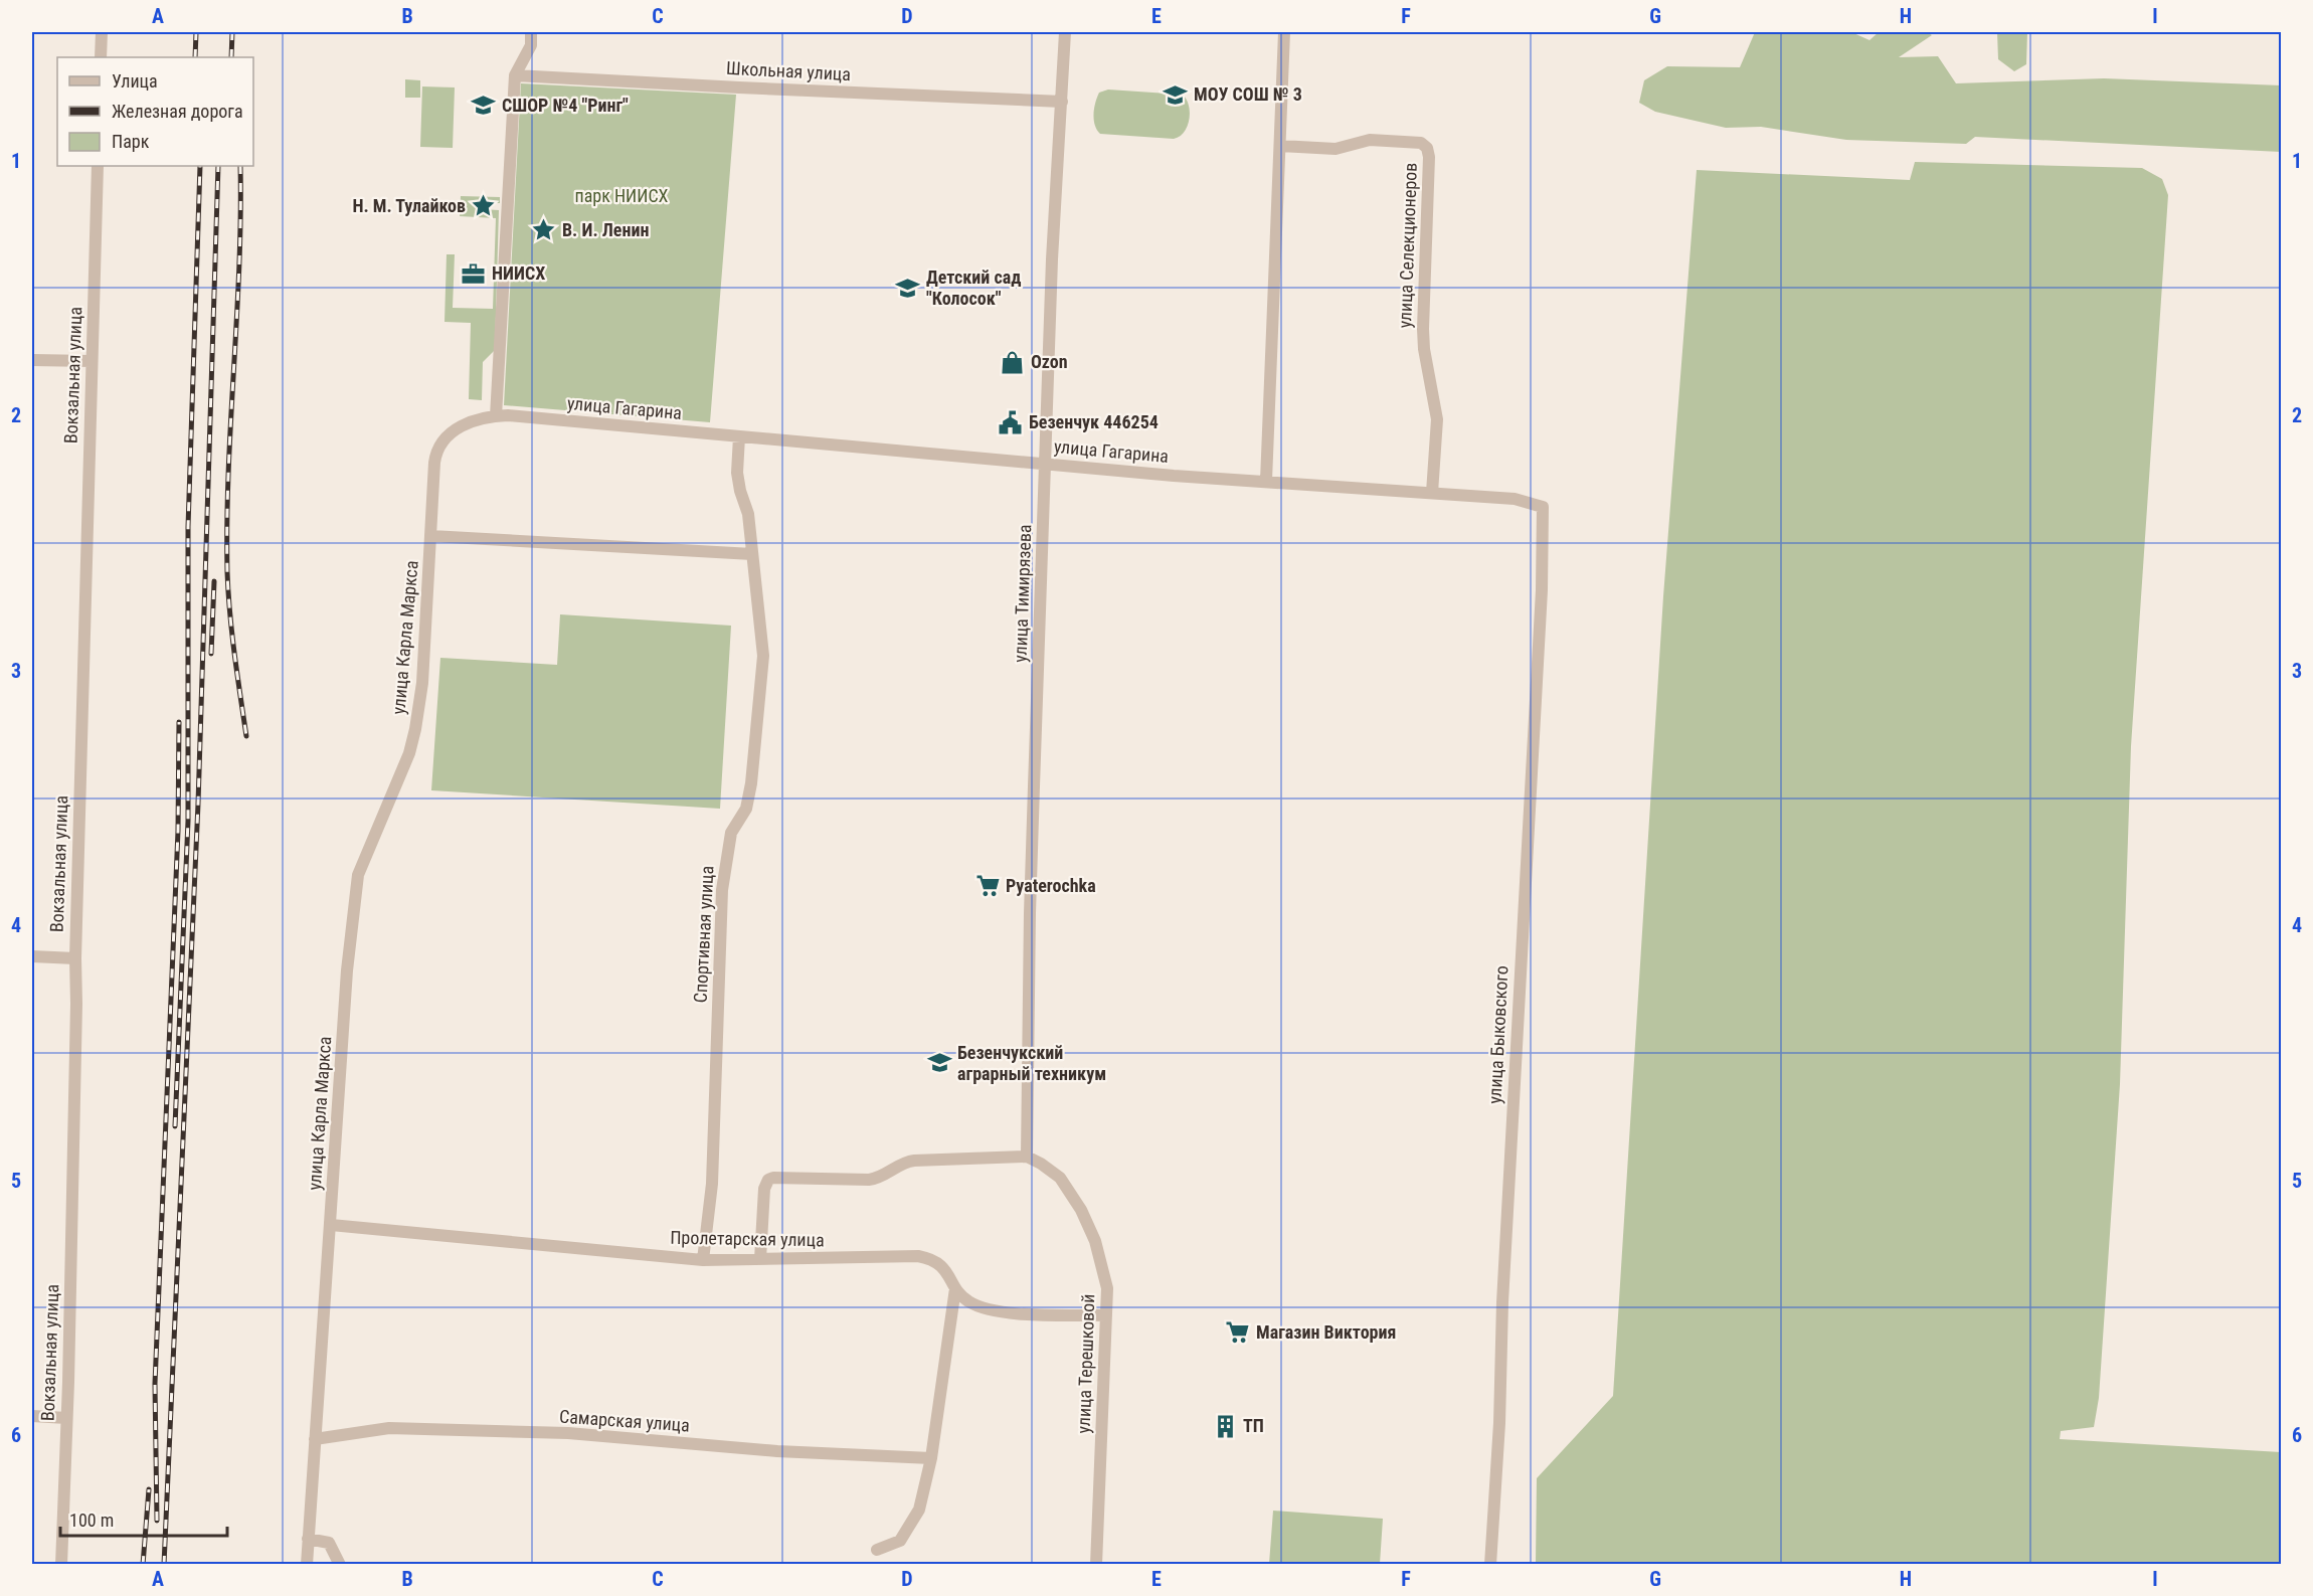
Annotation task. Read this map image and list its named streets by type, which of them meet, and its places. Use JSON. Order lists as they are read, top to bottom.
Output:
{
  "streets": {
    "street": [
      "Школьная улица",
      "улица Селекционеров",
      "Вокзальная улица",
      "улица Гагарина",
      "улица Тимирязева",
      "улица Карла Маркса",
      "Спортивная улица",
      "улица Быковского",
      "Пролетарская улица",
      "улица Терешковой",
      "Самарская улица"
    ]
  },
  "crossings": [
    ["Школьная улица", "улица Тимирязева"],
    ["улица Селекционеров", "улица Гагарина"],
    ["улица Гагарина", "улица Тимирязева"],
    ["улица Гагарина", "улица Карла Маркса"],
    ["улица Гагарина", "Спортивная улица"],
    ["улица Гагарина", "улица Быковского"],
    ["улица Тимирязева", "улица Терешковой"],
    ["улица Карла Маркса", "Пролетарская улица"],
    ["улица Карла Маркса", "Самарская улица"],
    ["Спортивная улица", "Пролетарская улица"],
    ["Пролетарская улица", "улица Терешковой"]
  ],
  "parks": ["парк НИИСХ"],
  "places": {
    "school or university": [
      "МОУ СОШ № 3",
      "СШОР №4 \"Ринг\"",
      "Детский сад \"Колосок\"",
      "Безенчукский аграрный техникум"
    ],
    "place": ["Н. М. Тулайков", "В. И. Ленин"],
    "office": ["НИИСХ"],
    "shop": ["Ozon"],
    "public building": ["Безенчук 446254"],
    "supermarket": ["Pyaterochka", "Магазин Виктория"],
    "building": ["ТП"]
  },
  "legend": ["Улица", "Железная дорога", "Парк"],
  "scale_bar": "100 m",
  "grid": {
    "columns": [
      "A",
      "B",
      "C",
      "D",
      "E",
      "F",
      "G",
      "H",
      "I"
    ],
    "rows": [
      "1",
      "2",
      "3",
      "4",
      "5",
      "6"
    ]
  }
}
